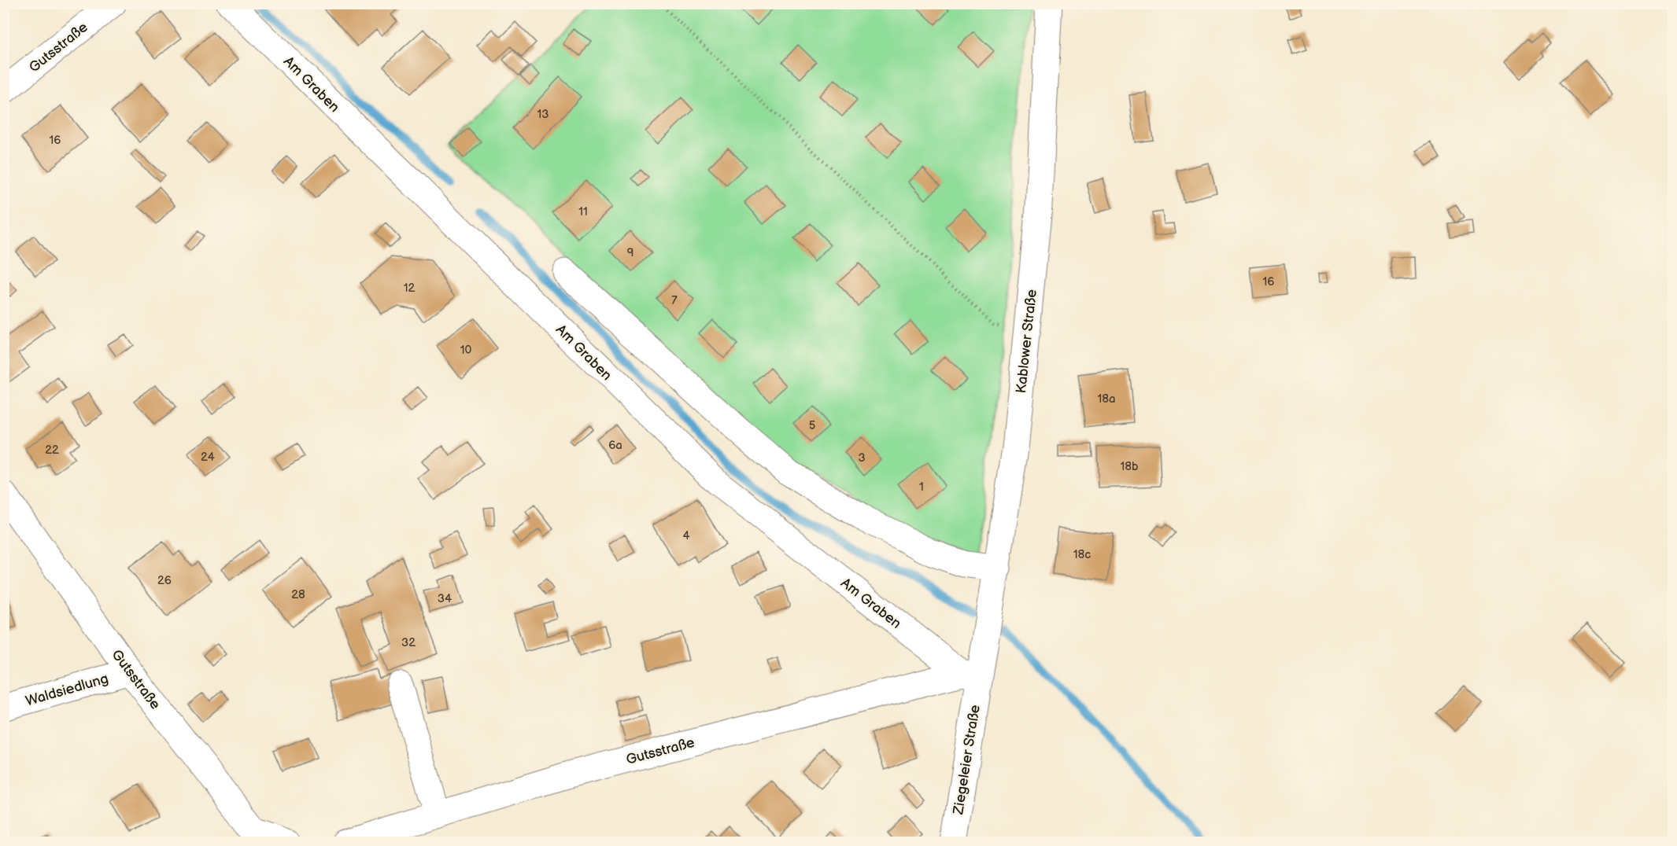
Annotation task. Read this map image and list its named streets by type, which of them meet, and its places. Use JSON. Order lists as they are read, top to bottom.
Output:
{
  "streets": {
    "street": [
      "Gutsstraße",
      "Am Graben",
      "Kablower Straße",
      "Waldsiedlung",
      "Ziegeleier Straße"
    ]
  },
  "crossings": [
    ["Gutsstraße", "Am Graben"],
    ["Gutsstraße", "Kablower Straße"],
    ["Gutsstraße", "Waldsiedlung"],
    ["Gutsstraße", "Ziegeleier Straße"],
    ["Am Graben", "Kablower Straße"],
    ["Am Graben", "Ziegeleier Straße"],
    ["Kablower Straße", "Ziegeleier Straße"]
  ],
  "house_numbers": [
    "13",
    "16",
    "11",
    "9",
    "16",
    "12",
    "7",
    "10",
    "18a",
    "5",
    "6a",
    "22",
    "24",
    "3",
    "18b",
    "1",
    "4",
    "18c",
    "26",
    "28",
    "34",
    "32"
  ]
}
